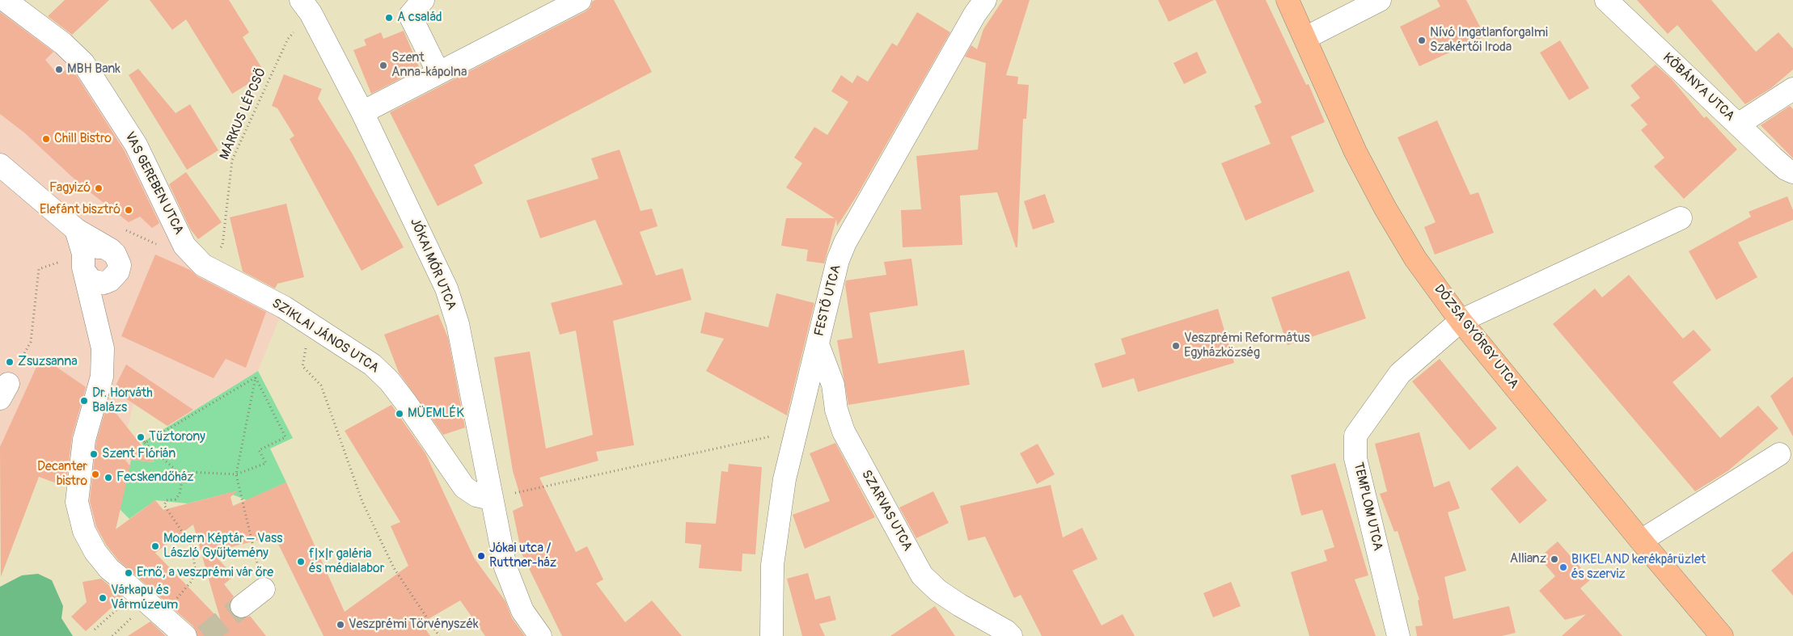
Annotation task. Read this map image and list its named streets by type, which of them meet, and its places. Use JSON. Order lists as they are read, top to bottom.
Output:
{
  "streets": {
    "main road": ["DÓZSA GYÖRGY UTCA"],
    "street": [
      "KŐBÁNYA UTCA",
      "VAS GEREBEN UTCA",
      "JÓKAI MÓR UTCA",
      "FESTŐ UTCA",
      "SZIKLAI JÁNOS UTCA",
      "TEMPLOM UTCA",
      "SZARVAS UTCA"
    ],
    "path": ["MÁRKUS LÉPCSŐ"]
  },
  "crossings": [
    ["MÁRKUS LÉPCSŐ", "VAS GEREBEN UTCA"],
    ["MÁRKUS LÉPCSŐ", "SZIKLAI JÁNOS UTCA"],
    ["VAS GEREBEN UTCA", "SZIKLAI JÁNOS UTCA"],
    ["JÓKAI MÓR UTCA", "SZIKLAI JÁNOS UTCA"],
    ["FESTŐ UTCA", "SZARVAS UTCA"],
    ["DÓZSA GYÖRGY UTCA", "TEMPLOM UTCA"]
  ],
  "places": [
    "A család",
    "Nívó Ingatlanforgalmi Szakértői Iroda",
    "Szent Anna-kápolna",
    "MBH Bank",
    "Chill Bistro",
    "Fagyizó",
    "Elefánt bisztró",
    "Veszprémi Református Egyházközség",
    "Zsuzsanna",
    "Dr. Horváth Balázs",
    "MÜEMLÉK",
    "Tűztorony",
    "Szent Flórián",
    "Decanter bistro",
    "Fecskendőház",
    "Modern Képtár – Vass László Gyűjtemény",
    "Jókai utca / Ruttner-ház",
    "Allianz",
    "f|x|r galéria és médialabor",
    "BIKELAND kerékpárüzlet és szerviz",
    "Ernő, a veszprémi vár őre",
    "Várkapu és Vármúzeum",
    "Veszprémi Törvényszék"
  ]
}
